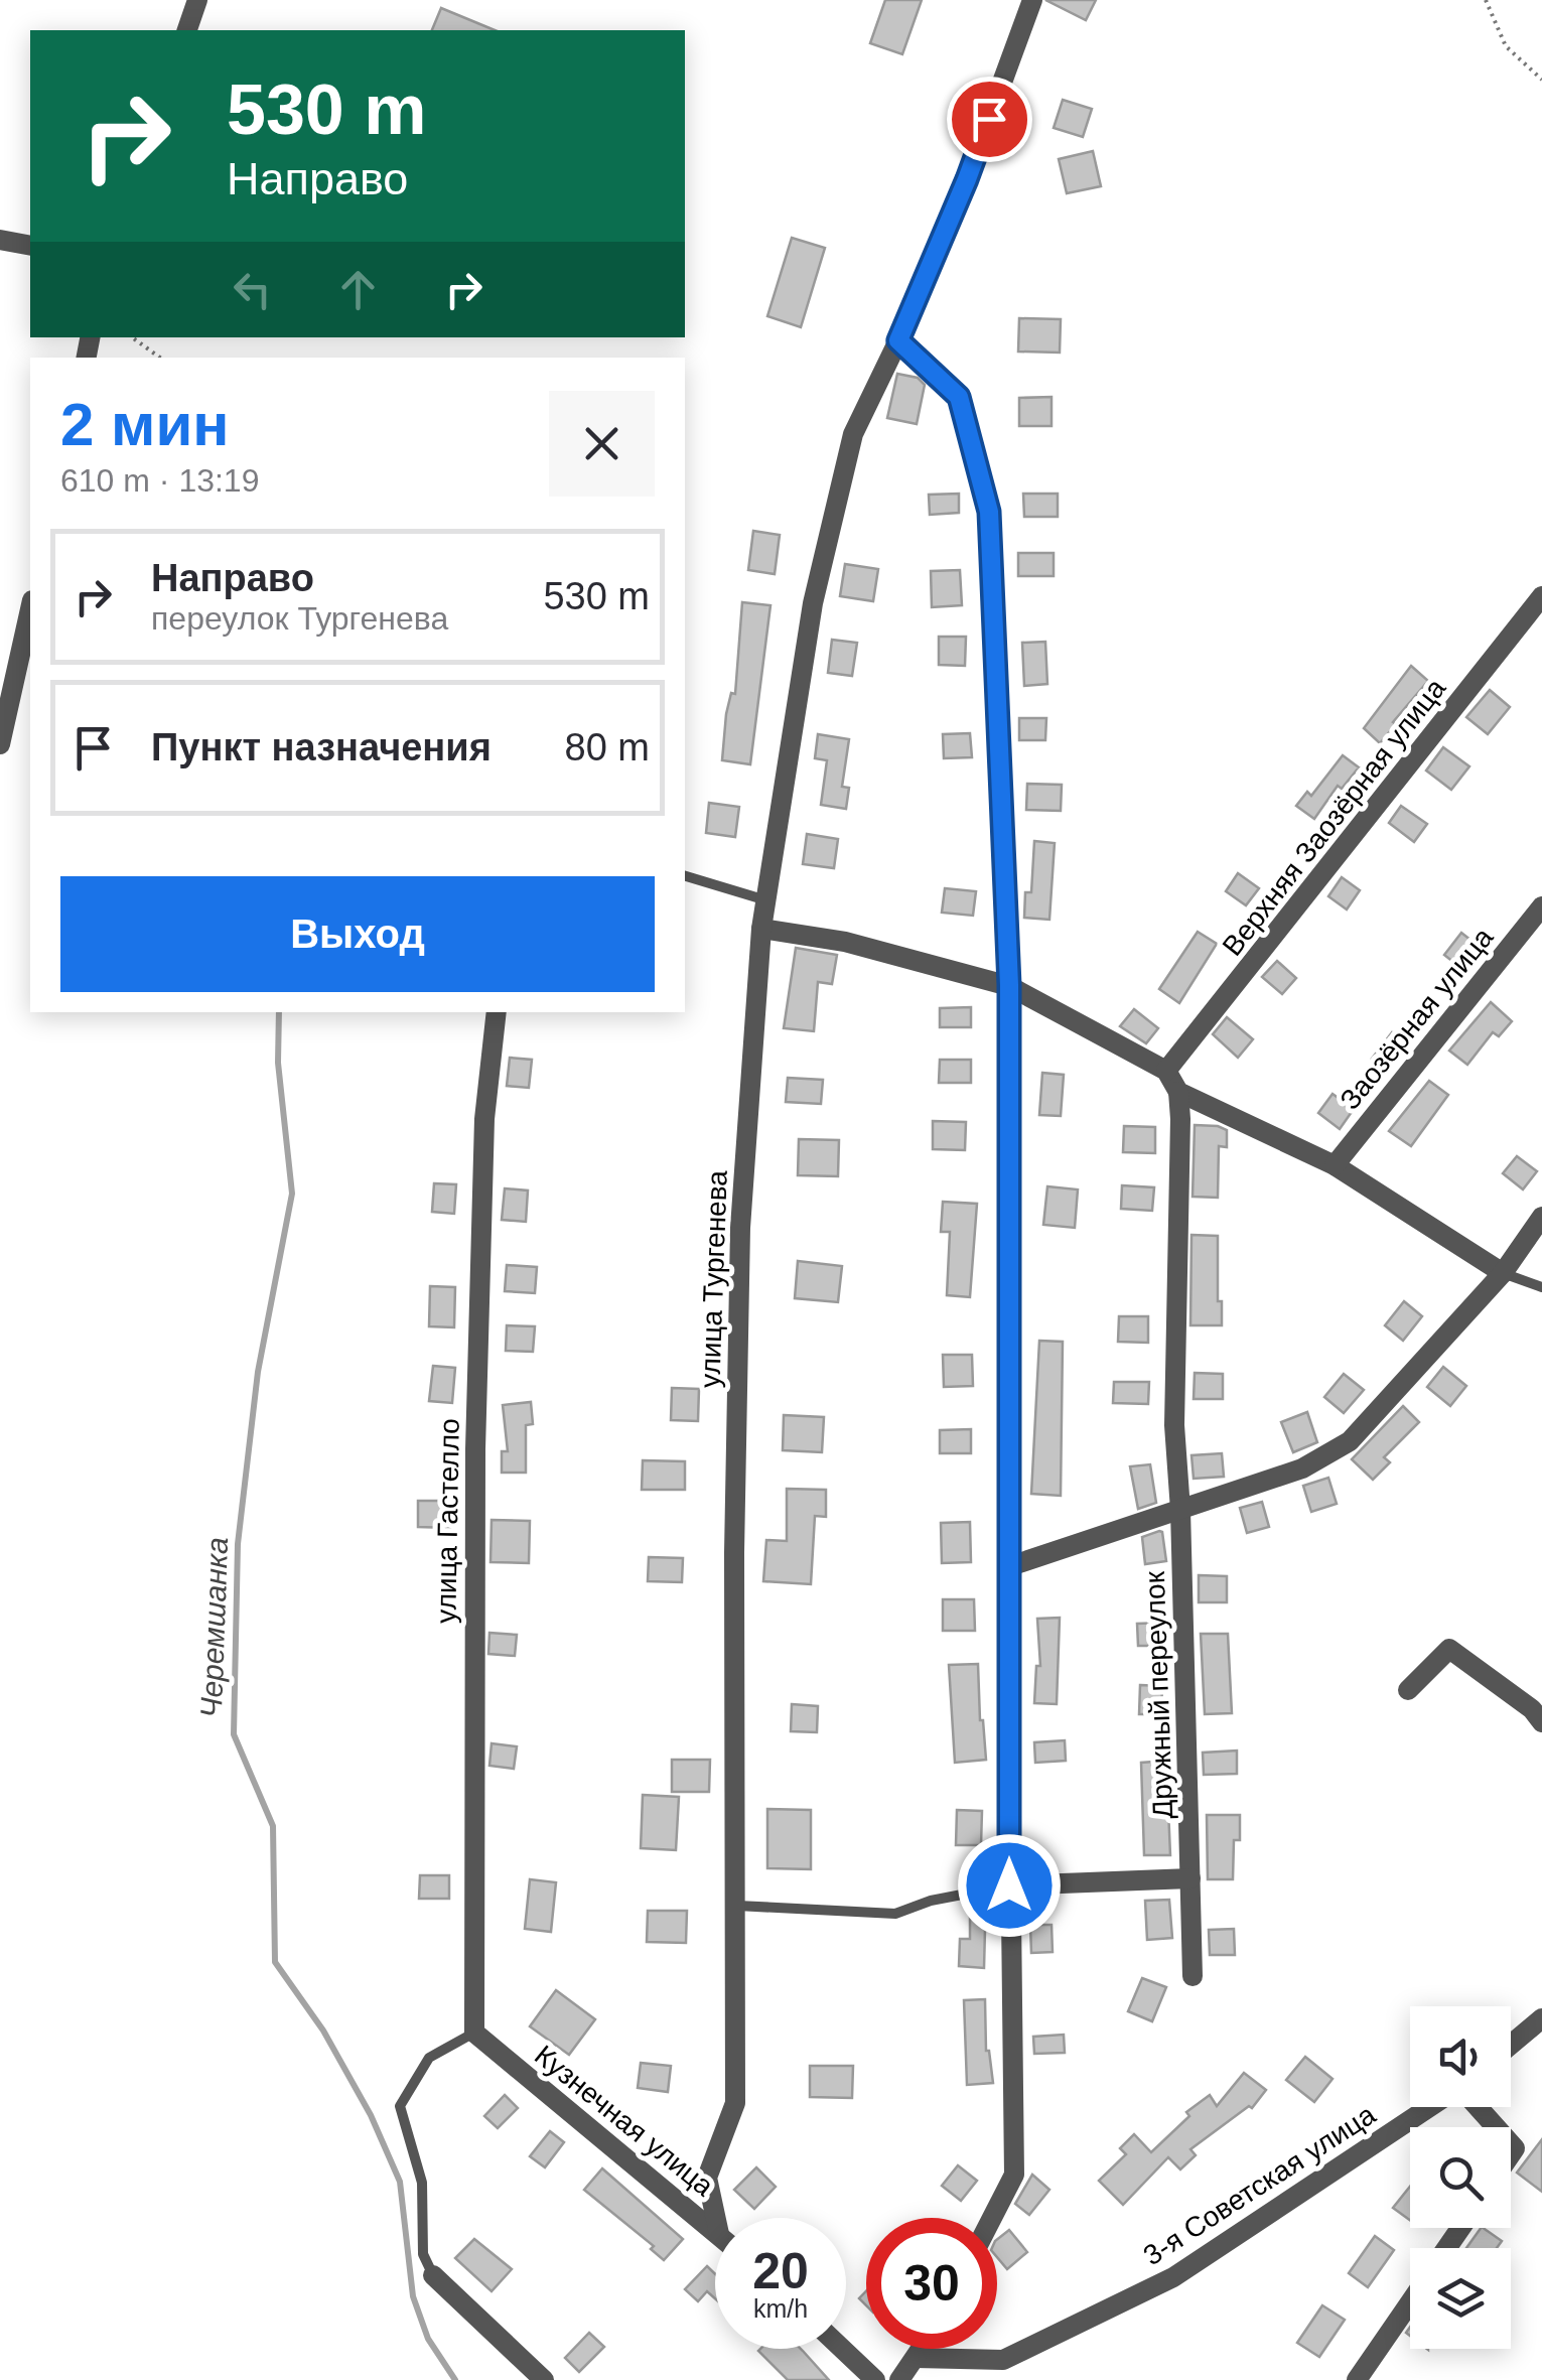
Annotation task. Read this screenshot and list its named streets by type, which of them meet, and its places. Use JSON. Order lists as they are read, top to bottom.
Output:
{
  "streets": {
    "street": [
      "Верхняя Заозёрная улица",
      "Заозёрная улица",
      "улица Тургенева",
      "улица Гастелло",
      "Дружный переулок",
      "Кузнечная улица",
      "3-я Советская улица"
    ]
  },
  "crossings": [
    ["улица Гастелло", "Кузнечная улица"]
  ],
  "water": ["Черемшанка"],
  "page": {
    "turn": ["530 m", "Направо"],
    "heading": ["2 мин", "610 m · 13:19"],
    "list": [
      {
        "name": "Направо",
        "note": "переулок Тургенева",
        "value": "530 m"
      },
      {
        "name": "Пункт назначения",
        "value": "80 m"
      }
    ],
    "buttons": "Выход",
    "speed": "20 km/h",
    "limit": "30"
  }
}
